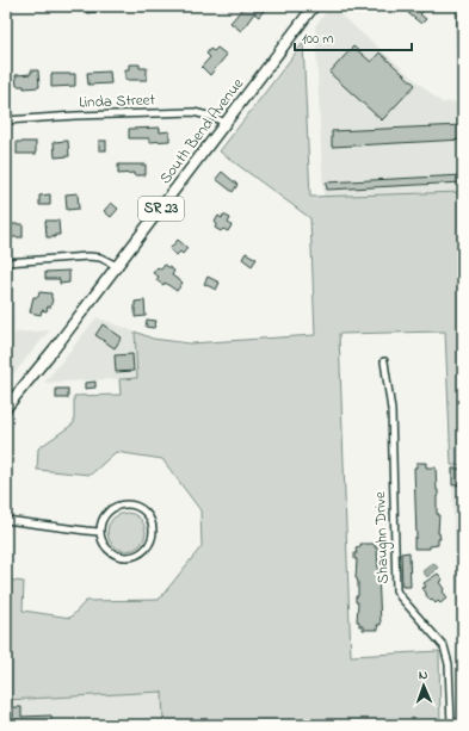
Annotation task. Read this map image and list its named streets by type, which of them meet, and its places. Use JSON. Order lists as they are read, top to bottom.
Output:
{
  "streets": {
    "main road": ["South Bend Avenue", "SR 23"],
    "street": ["Linda Street", "Shaughn Drive"]
  },
  "crossings": [
    ["Linda Street", "South Bend Avenue"]
  ],
  "scale_bar": "100 m",
  "north": "top"
}
